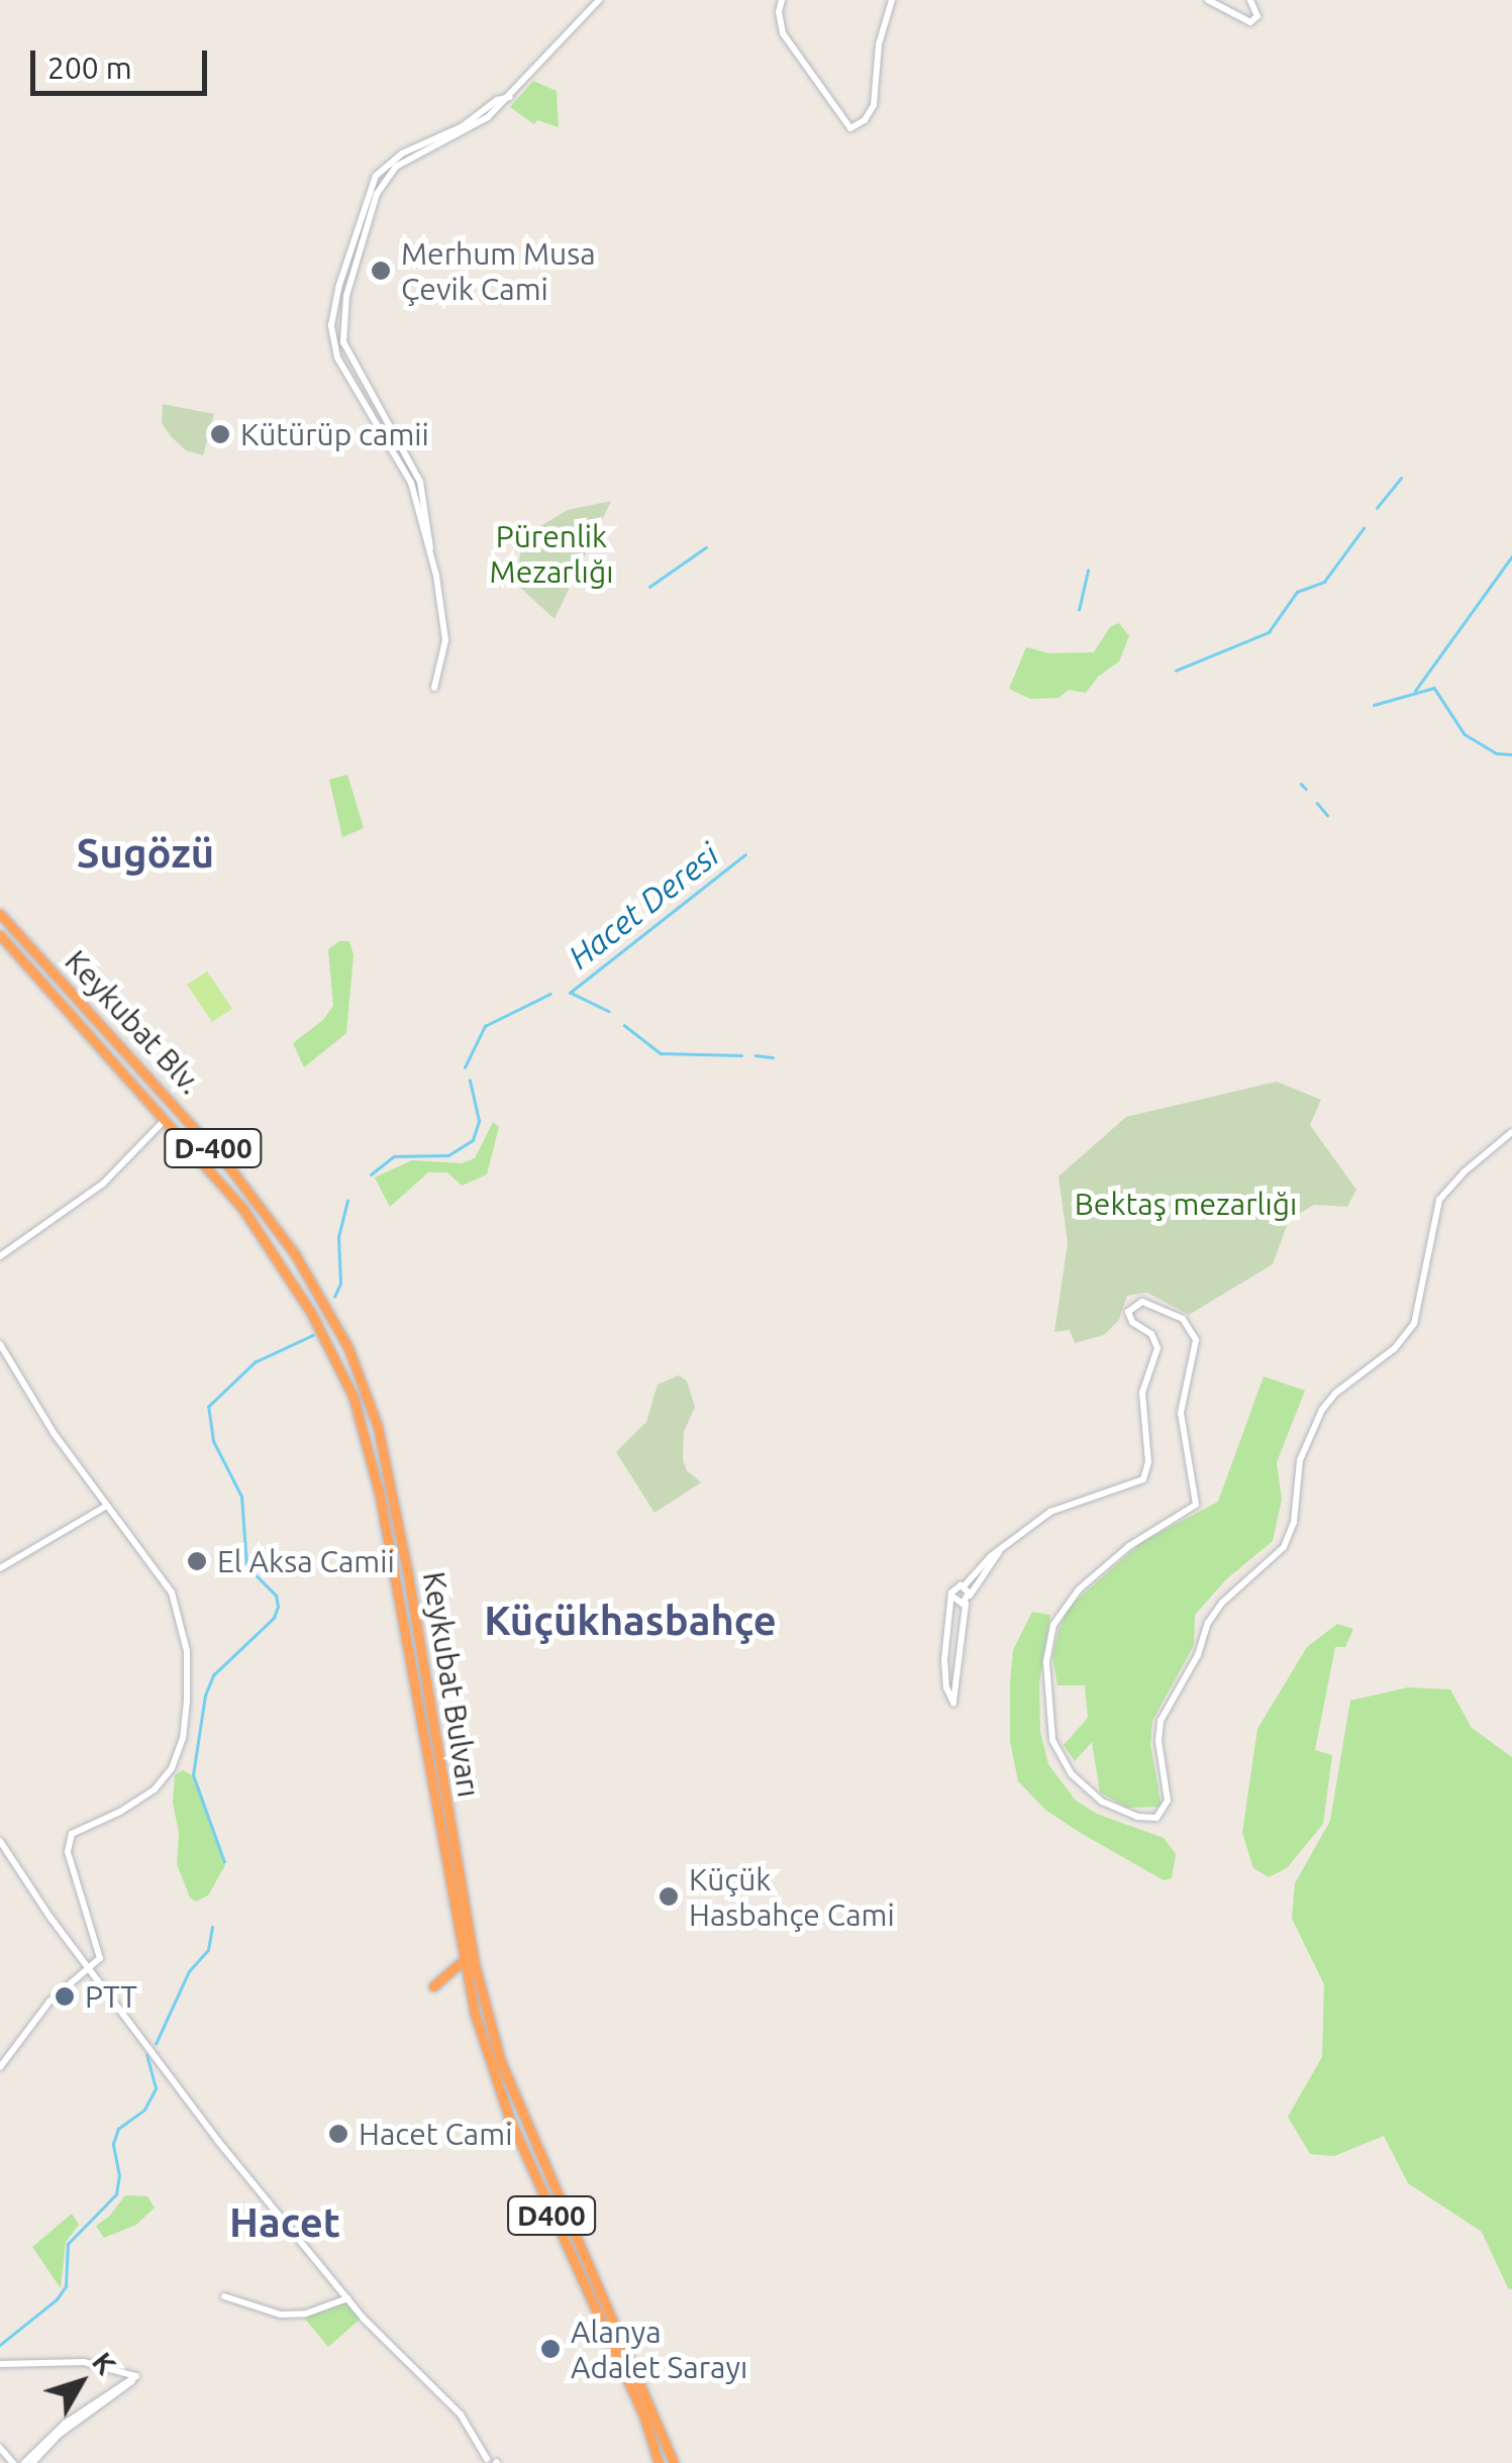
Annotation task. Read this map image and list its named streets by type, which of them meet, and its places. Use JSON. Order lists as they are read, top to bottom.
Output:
{
  "streets": {
    "highway": [
      "Keykubat Blv.",
      "D-400",
      "Keykubat Bulvarı",
      "D400"
    ]
  },
  "crossings": [
    ["Keykubat Blv.", "Keykubat Bulvarı"]
  ],
  "districts": ["Sugözü", "Küçükhasbahçe", "Hacet"],
  "water": ["Hacet Deresi"],
  "parks": ["Pürenlik Mezarlığı", "Bektaş mezarlığı"],
  "places": [
    "Merhum Musa Çevik Cami",
    "Kütürüp camii",
    "El Aksa Camii",
    "Küçük Hasbahçe Cami",
    "PTT",
    "Hacet Cami",
    "Alanya Adalet Sarayı"
  ],
  "scale_bar": "200 m",
  "north": "top right"
}
